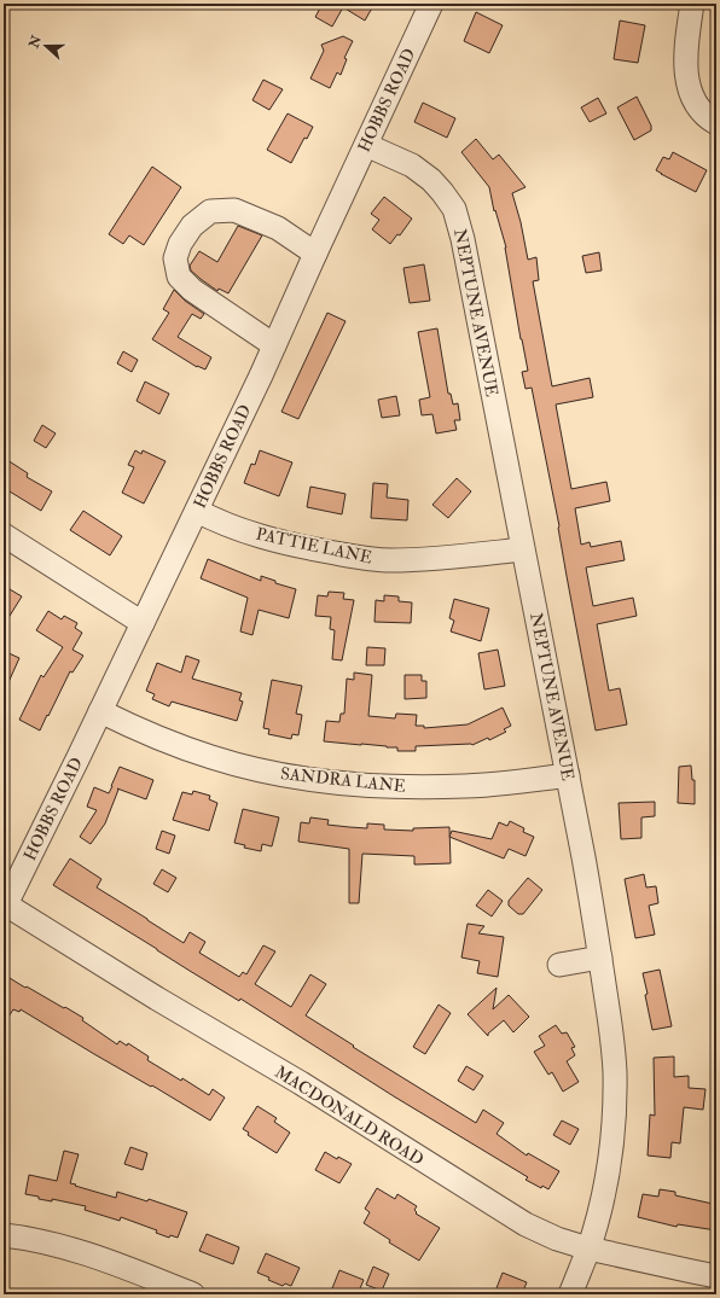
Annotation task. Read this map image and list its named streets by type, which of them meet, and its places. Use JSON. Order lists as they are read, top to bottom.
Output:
{
  "streets": {
    "street": [
      "HOBBS ROAD",
      "NEPTUNE AVENUE",
      "PATTIE LANE",
      "SANDRA LANE",
      "MACDONALD ROAD"
    ]
  },
  "crossings": [
    ["HOBBS ROAD", "NEPTUNE AVENUE"],
    ["HOBBS ROAD", "PATTIE LANE"],
    ["HOBBS ROAD", "SANDRA LANE"],
    ["HOBBS ROAD", "MACDONALD ROAD"],
    ["NEPTUNE AVENUE", "PATTIE LANE"],
    ["NEPTUNE AVENUE", "SANDRA LANE"],
    ["NEPTUNE AVENUE", "MACDONALD ROAD"]
  ],
  "north": "left"
}
